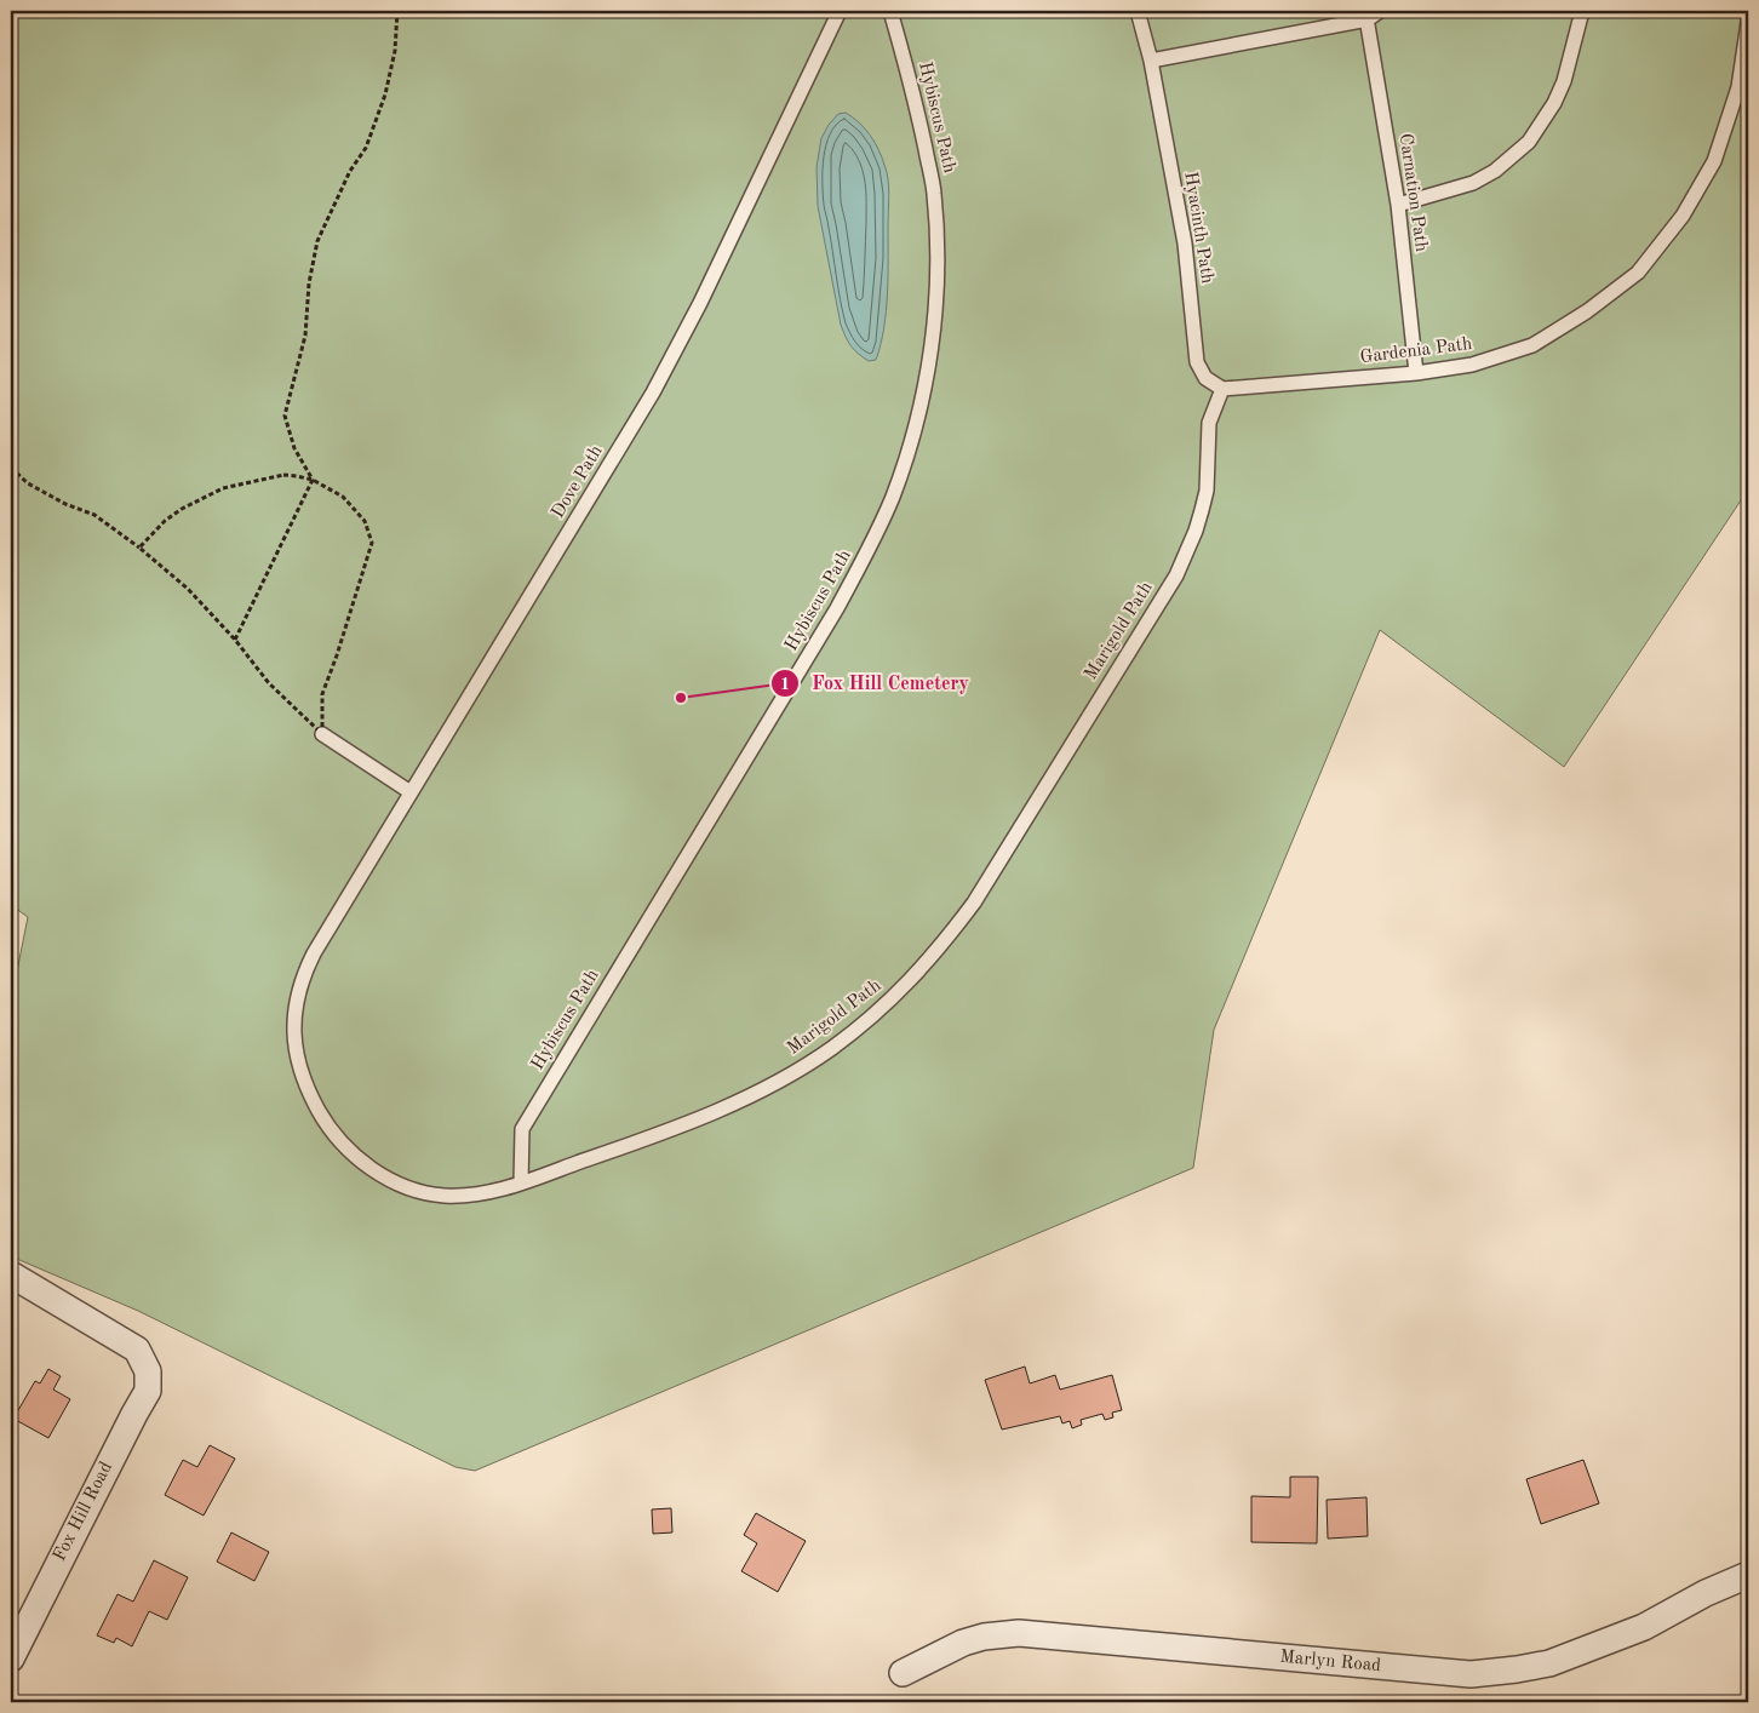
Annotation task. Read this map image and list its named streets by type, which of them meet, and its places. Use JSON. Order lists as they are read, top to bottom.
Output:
{
  "streets": {
    "street": ["Fox Hill Road", "Marlyn Road"],
    "lane": [
      "Hybiscus Path",
      "Carnation Path",
      "Hyacinth Path",
      "Gardenia Path",
      "Dove Path",
      "Marigold Path"
    ]
  },
  "crossings": [
    ["Hybiscus Path", "Marigold Path"],
    ["Carnation Path", "Gardenia Path"],
    ["Hyacinth Path", "Gardenia Path"],
    ["Hyacinth Path", "Marigold Path"],
    ["Gardenia Path", "Marigold Path"],
    ["Dove Path", "Marigold Path"]
  ],
  "places": ["Fox Hill Cemetery"]
}
